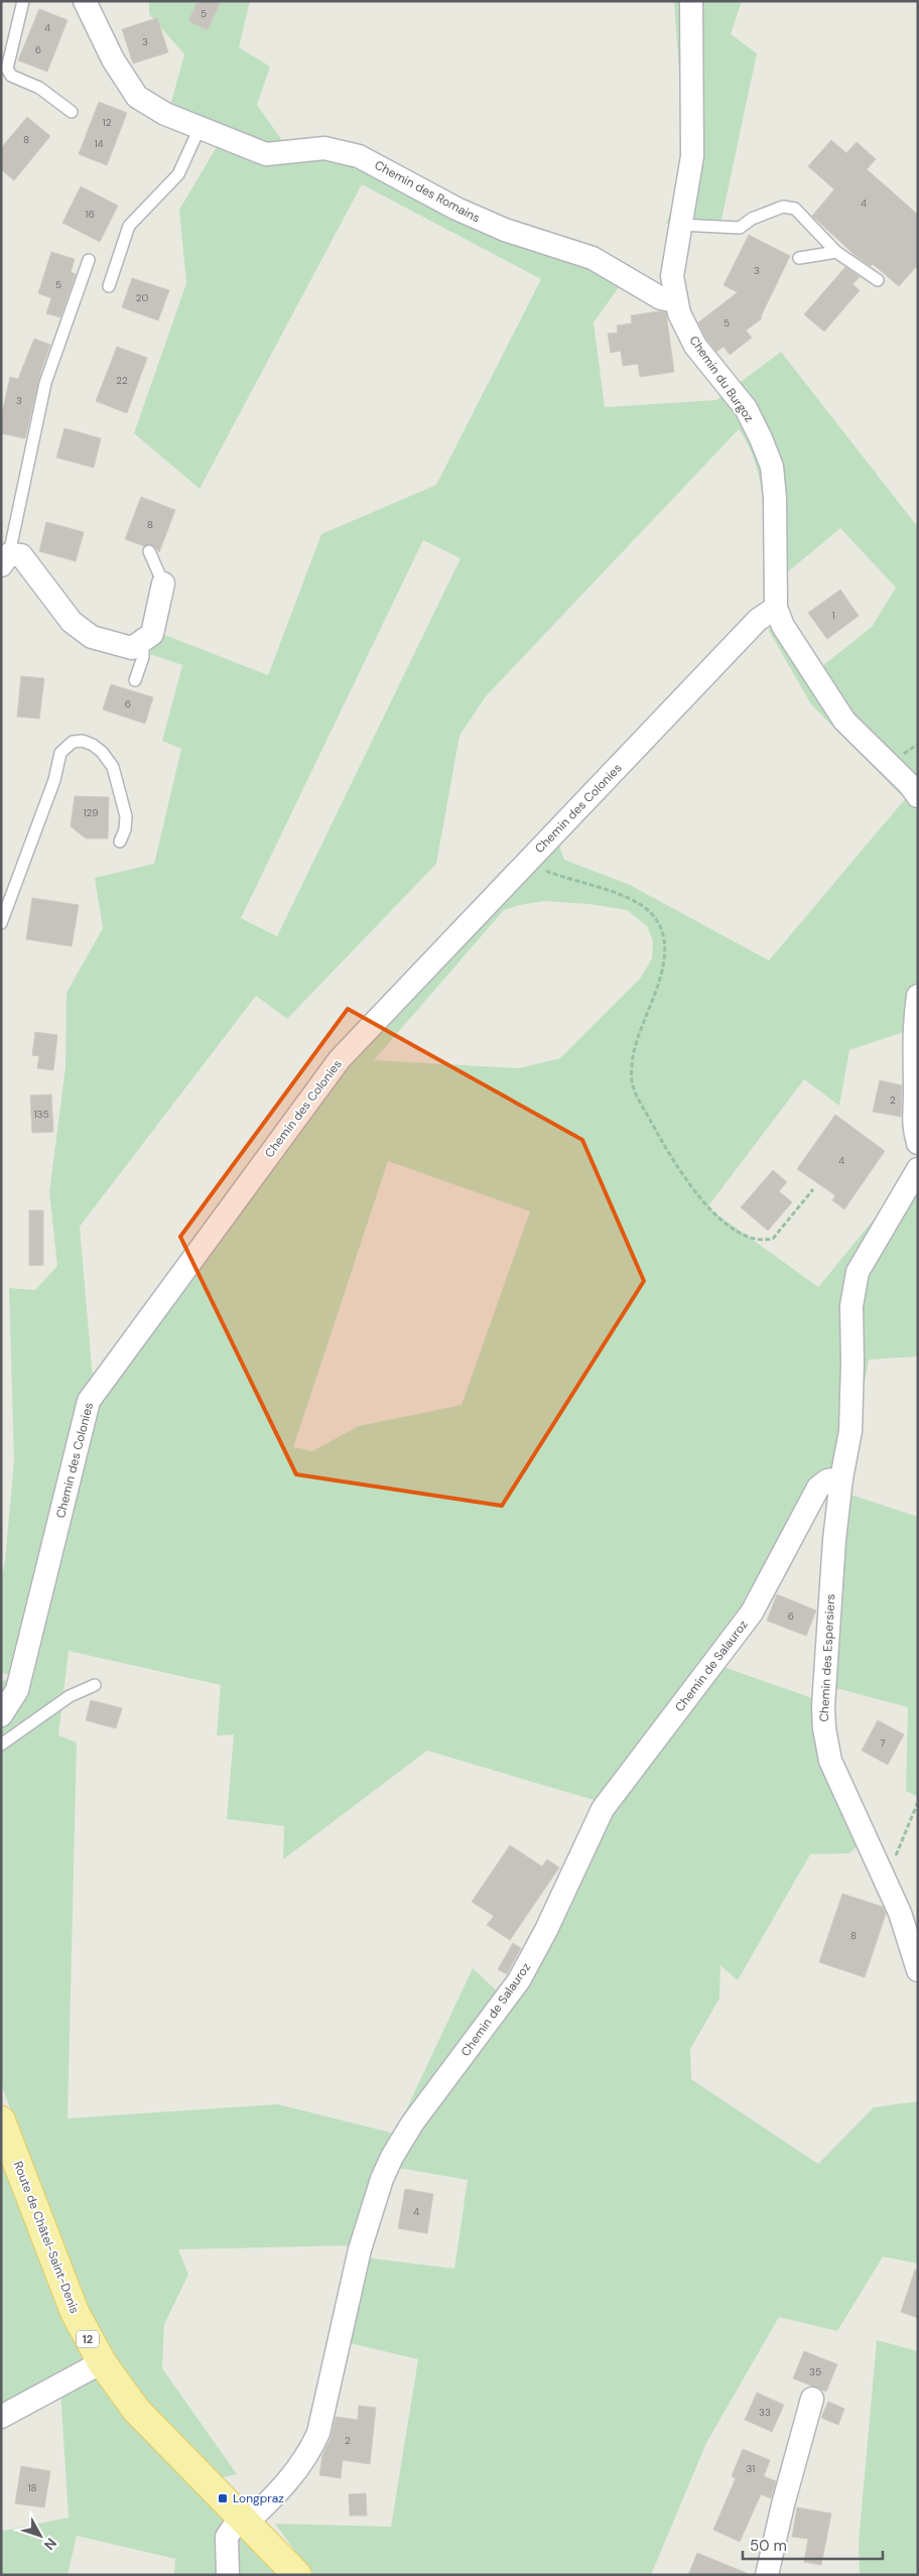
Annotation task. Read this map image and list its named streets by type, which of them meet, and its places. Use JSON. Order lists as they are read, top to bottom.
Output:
{
  "streets": {
    "main road": ["Route de Châtel-Saint-Denis", "12"],
    "street": [
      "Chemin des Romains",
      "Chemin du Burgoz",
      "Chemin des Colonies",
      "Chemin des Espersiers",
      "Chemin de Salauroz"
    ]
  },
  "crossings": [
    ["Chemin des Romains", "Chemin du Burgoz"],
    ["Chemin du Burgoz", "Chemin des Colonies"],
    ["Chemin des Espersiers", "Chemin de Salauroz"],
    ["Chemin de Salauroz", "Route de Châtel-Saint-Denis"]
  ],
  "places": {
    "transit": ["Longpraz"]
  },
  "house_numbers": [
    "5",
    "4",
    "3",
    "6",
    "12",
    "8",
    "14",
    "4",
    "16",
    "3",
    "5",
    "20",
    "5",
    "22",
    "3",
    "8",
    "1",
    "6",
    "129",
    "2",
    "135",
    "4",
    "6",
    "7",
    "8",
    "4",
    "35",
    "33",
    "2",
    "31",
    "18"
  ],
  "scale_bar": "50 m",
  "north": "bottom right"
}
